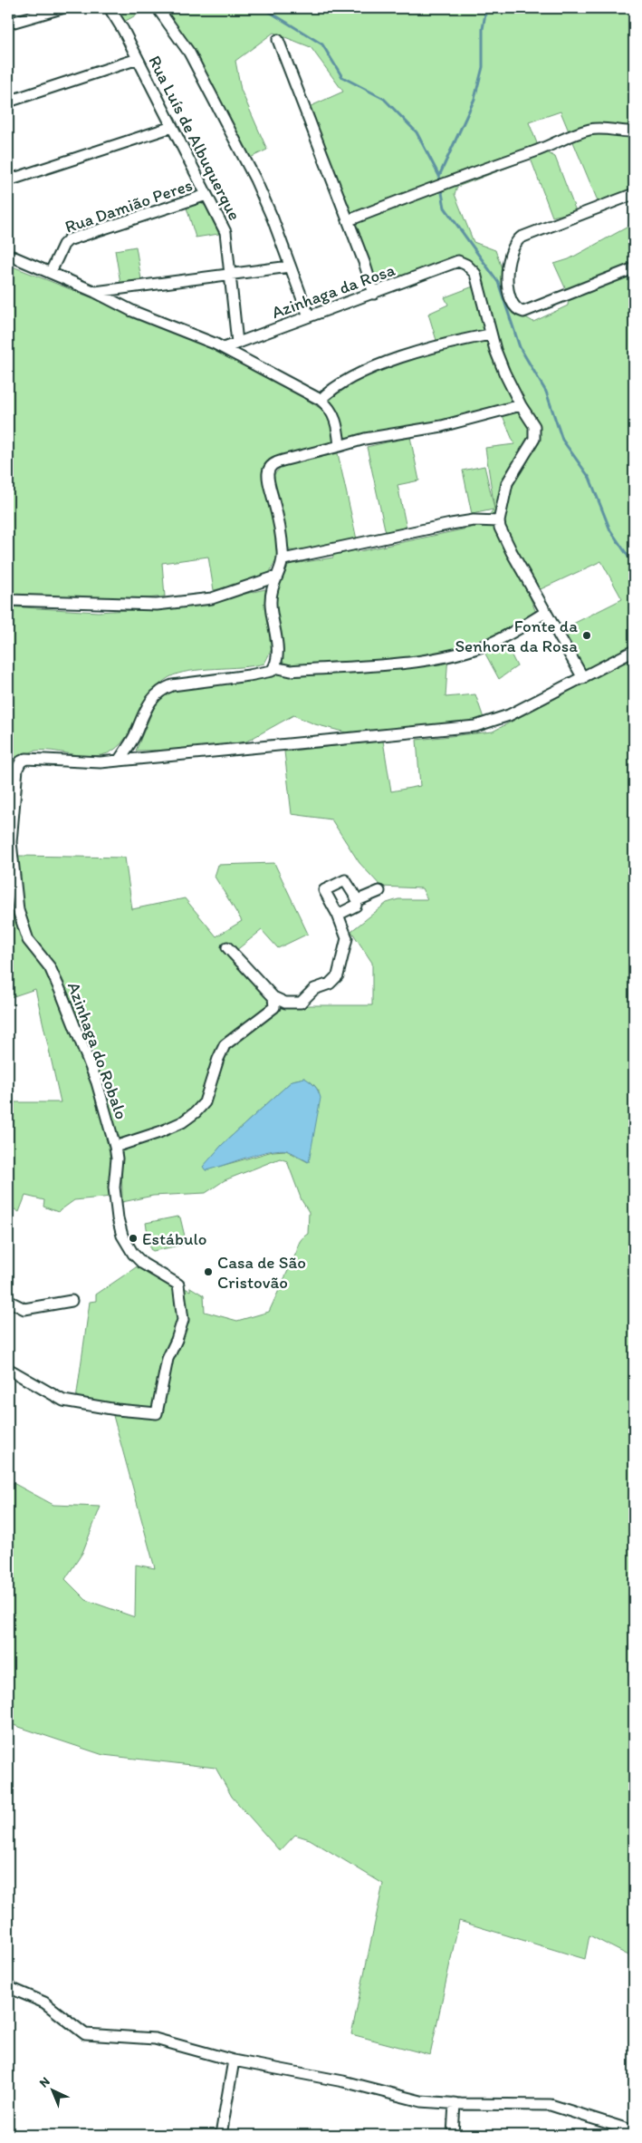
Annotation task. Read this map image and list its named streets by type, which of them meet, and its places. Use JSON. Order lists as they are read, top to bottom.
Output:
{
  "streets": {
    "street": [
      "Rua Luís de Albuquerque",
      "Rua Damião Peres",
      "Azinhaga da Rosa",
      "Azinhaga do Robalo"
    ]
  },
  "crossings": [
    ["Rua Luís de Albuquerque", "Rua Damião Peres"],
    ["Rua Luís de Albuquerque", "Azinhaga da Rosa"]
  ],
  "places": ["Fonte da Senhora da Rosa", "Estábulo", "Casa de São Cristovão"],
  "north": "top left"
}
